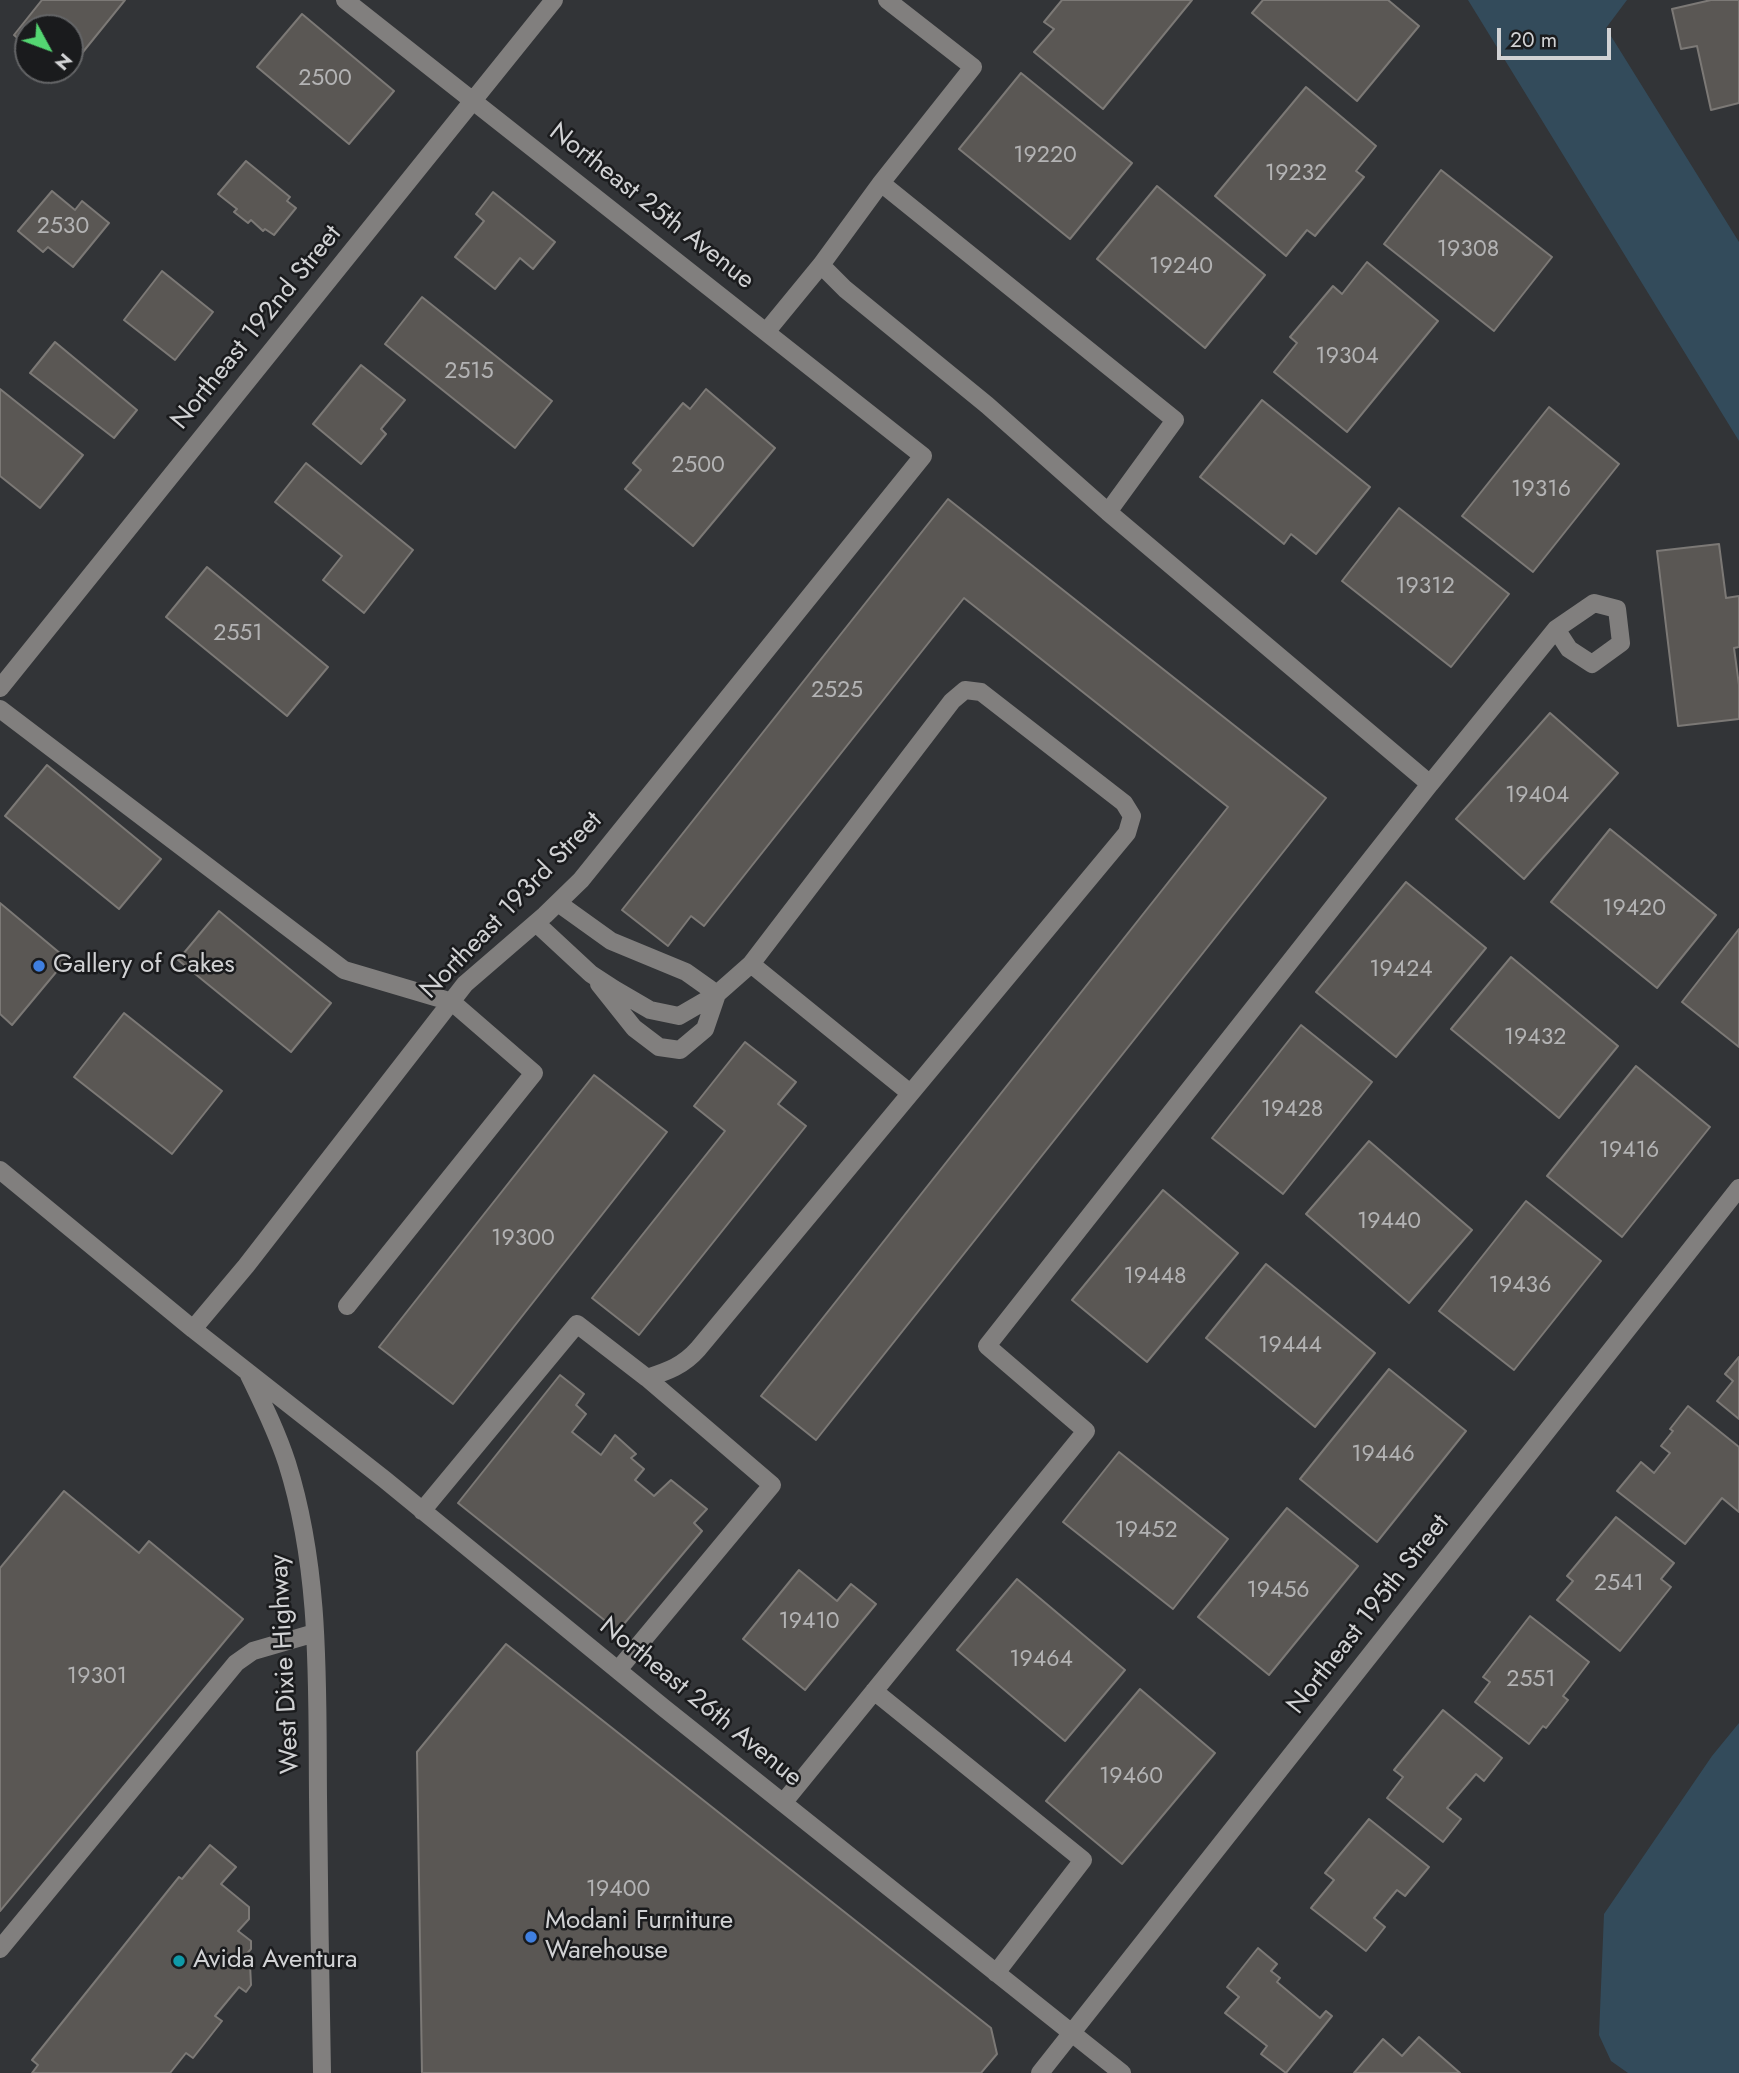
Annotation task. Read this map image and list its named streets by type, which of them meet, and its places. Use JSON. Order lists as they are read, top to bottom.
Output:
{
  "streets": {
    "street": [
      "Northeast 25th Avenue",
      "Northeast 192nd Street",
      "Northeast 193rd Street",
      "Northeast 195th Street",
      "West Dixie Highway",
      "Northeast 26th Avenue"
    ]
  },
  "crossings": [
    ["Northeast 25th Avenue", "Northeast 192nd Street"],
    ["Northeast 25th Avenue", "Northeast 193rd Street"],
    ["Northeast 193rd Street", "West Dixie Highway"],
    ["Northeast 195th Street", "Northeast 26th Avenue"],
    ["West Dixie Highway", "Northeast 26th Avenue"]
  ],
  "places": ["Gallery of Cakes", "Modani Furniture Warehouse", "Avida Aventura"],
  "house_numbers": [
    "2500",
    "19220",
    "19232",
    "2530",
    "19308",
    "19240",
    "19304",
    "2515",
    "2500",
    "19316",
    "19312",
    "2551",
    "2525",
    "19404",
    "19420",
    "19424",
    "19432",
    "19428",
    "19416",
    "19440",
    "19300",
    "19448",
    "19436",
    "19444",
    "19446",
    "19452",
    "2541",
    "19456",
    "19410",
    "19464",
    "19301",
    "2551",
    "19460",
    "19400"
  ],
  "scale_bar": "20 m",
  "north": "bottom right"
}
